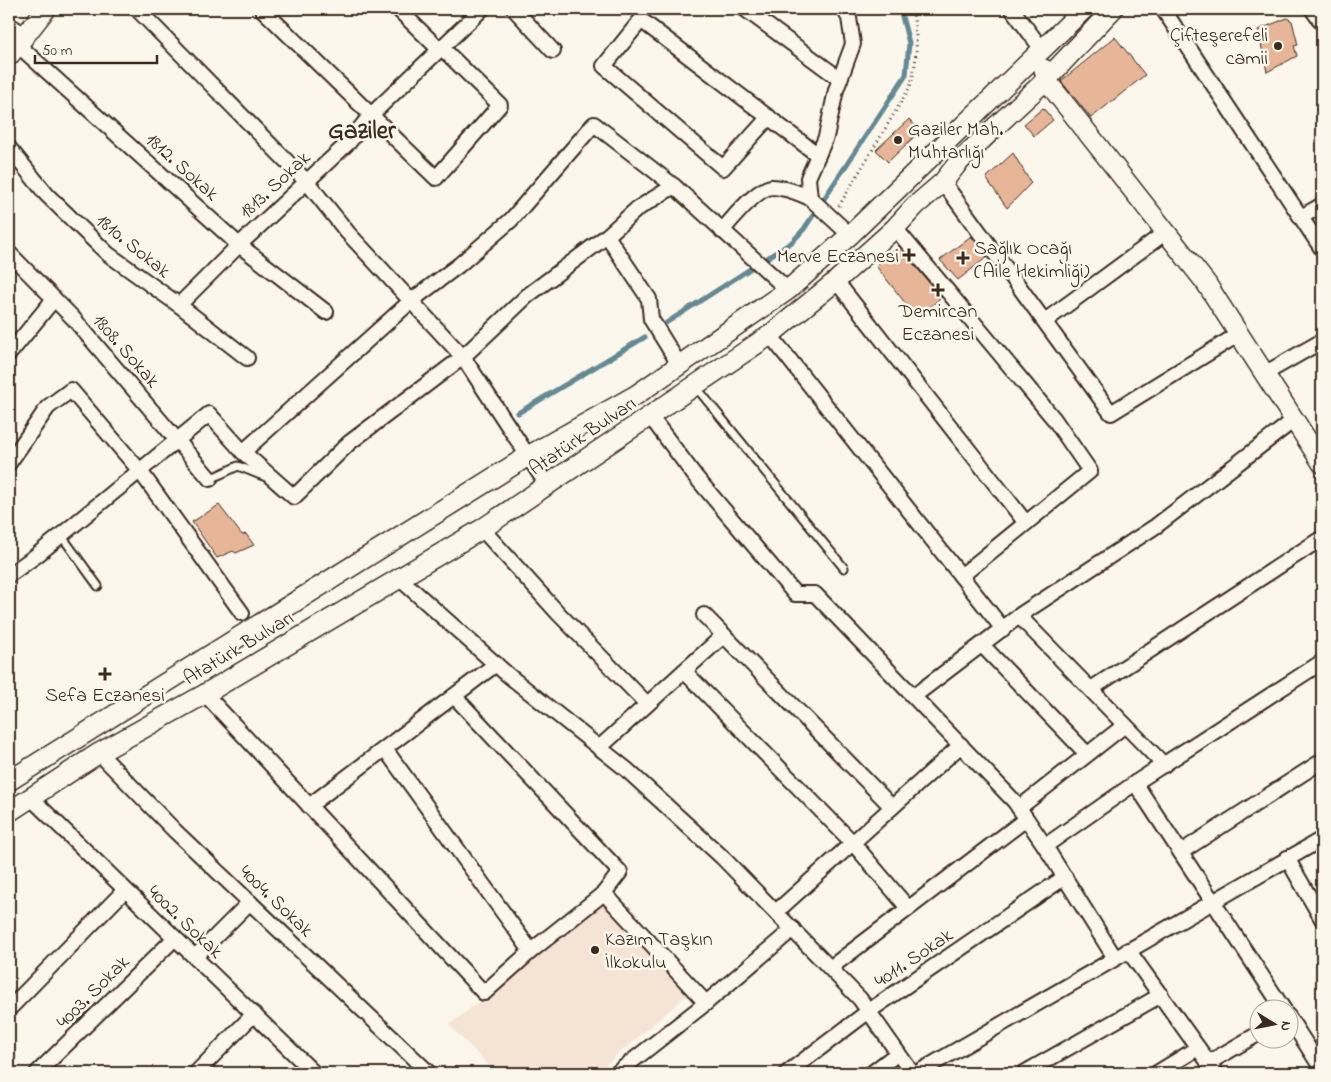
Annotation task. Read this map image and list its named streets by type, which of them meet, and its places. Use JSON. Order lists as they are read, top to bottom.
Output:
{
  "streets": {
    "main road": ["Atatürk Bulvarı"],
    "street": [
      "1812. Sokak",
      "1813. Sokak",
      "1810. Sokak",
      "1808. Sokak",
      "4004. Sokak",
      "4002. Sokak",
      "4011. Sokak",
      "4003. Sokak"
    ]
  },
  "crossings": [
    ["1812. Sokak", "1813. Sokak"],
    ["1813. Sokak", "1810. Sokak"],
    ["Atatürk Bulvarı", "4004. Sokak"],
    ["Atatürk Bulvarı", "4002. Sokak"],
    ["4002. Sokak", "4003. Sokak"]
  ],
  "districts": ["Gaziler"],
  "places": {
    "other": ["Çifteşerefeli camii", "Gaziler Mah. Muhtarlığı", "Kazım Taşkın İlkokulu"],
    "health": [
      "Merve Eczanesi",
      "Sağlık Ocağı (Aile Hekimliği)",
      "Demircan Eczanesi",
      "Sefa Eczanesi"
    ]
  },
  "scale_bar": "50 m",
  "north": "right"
}
